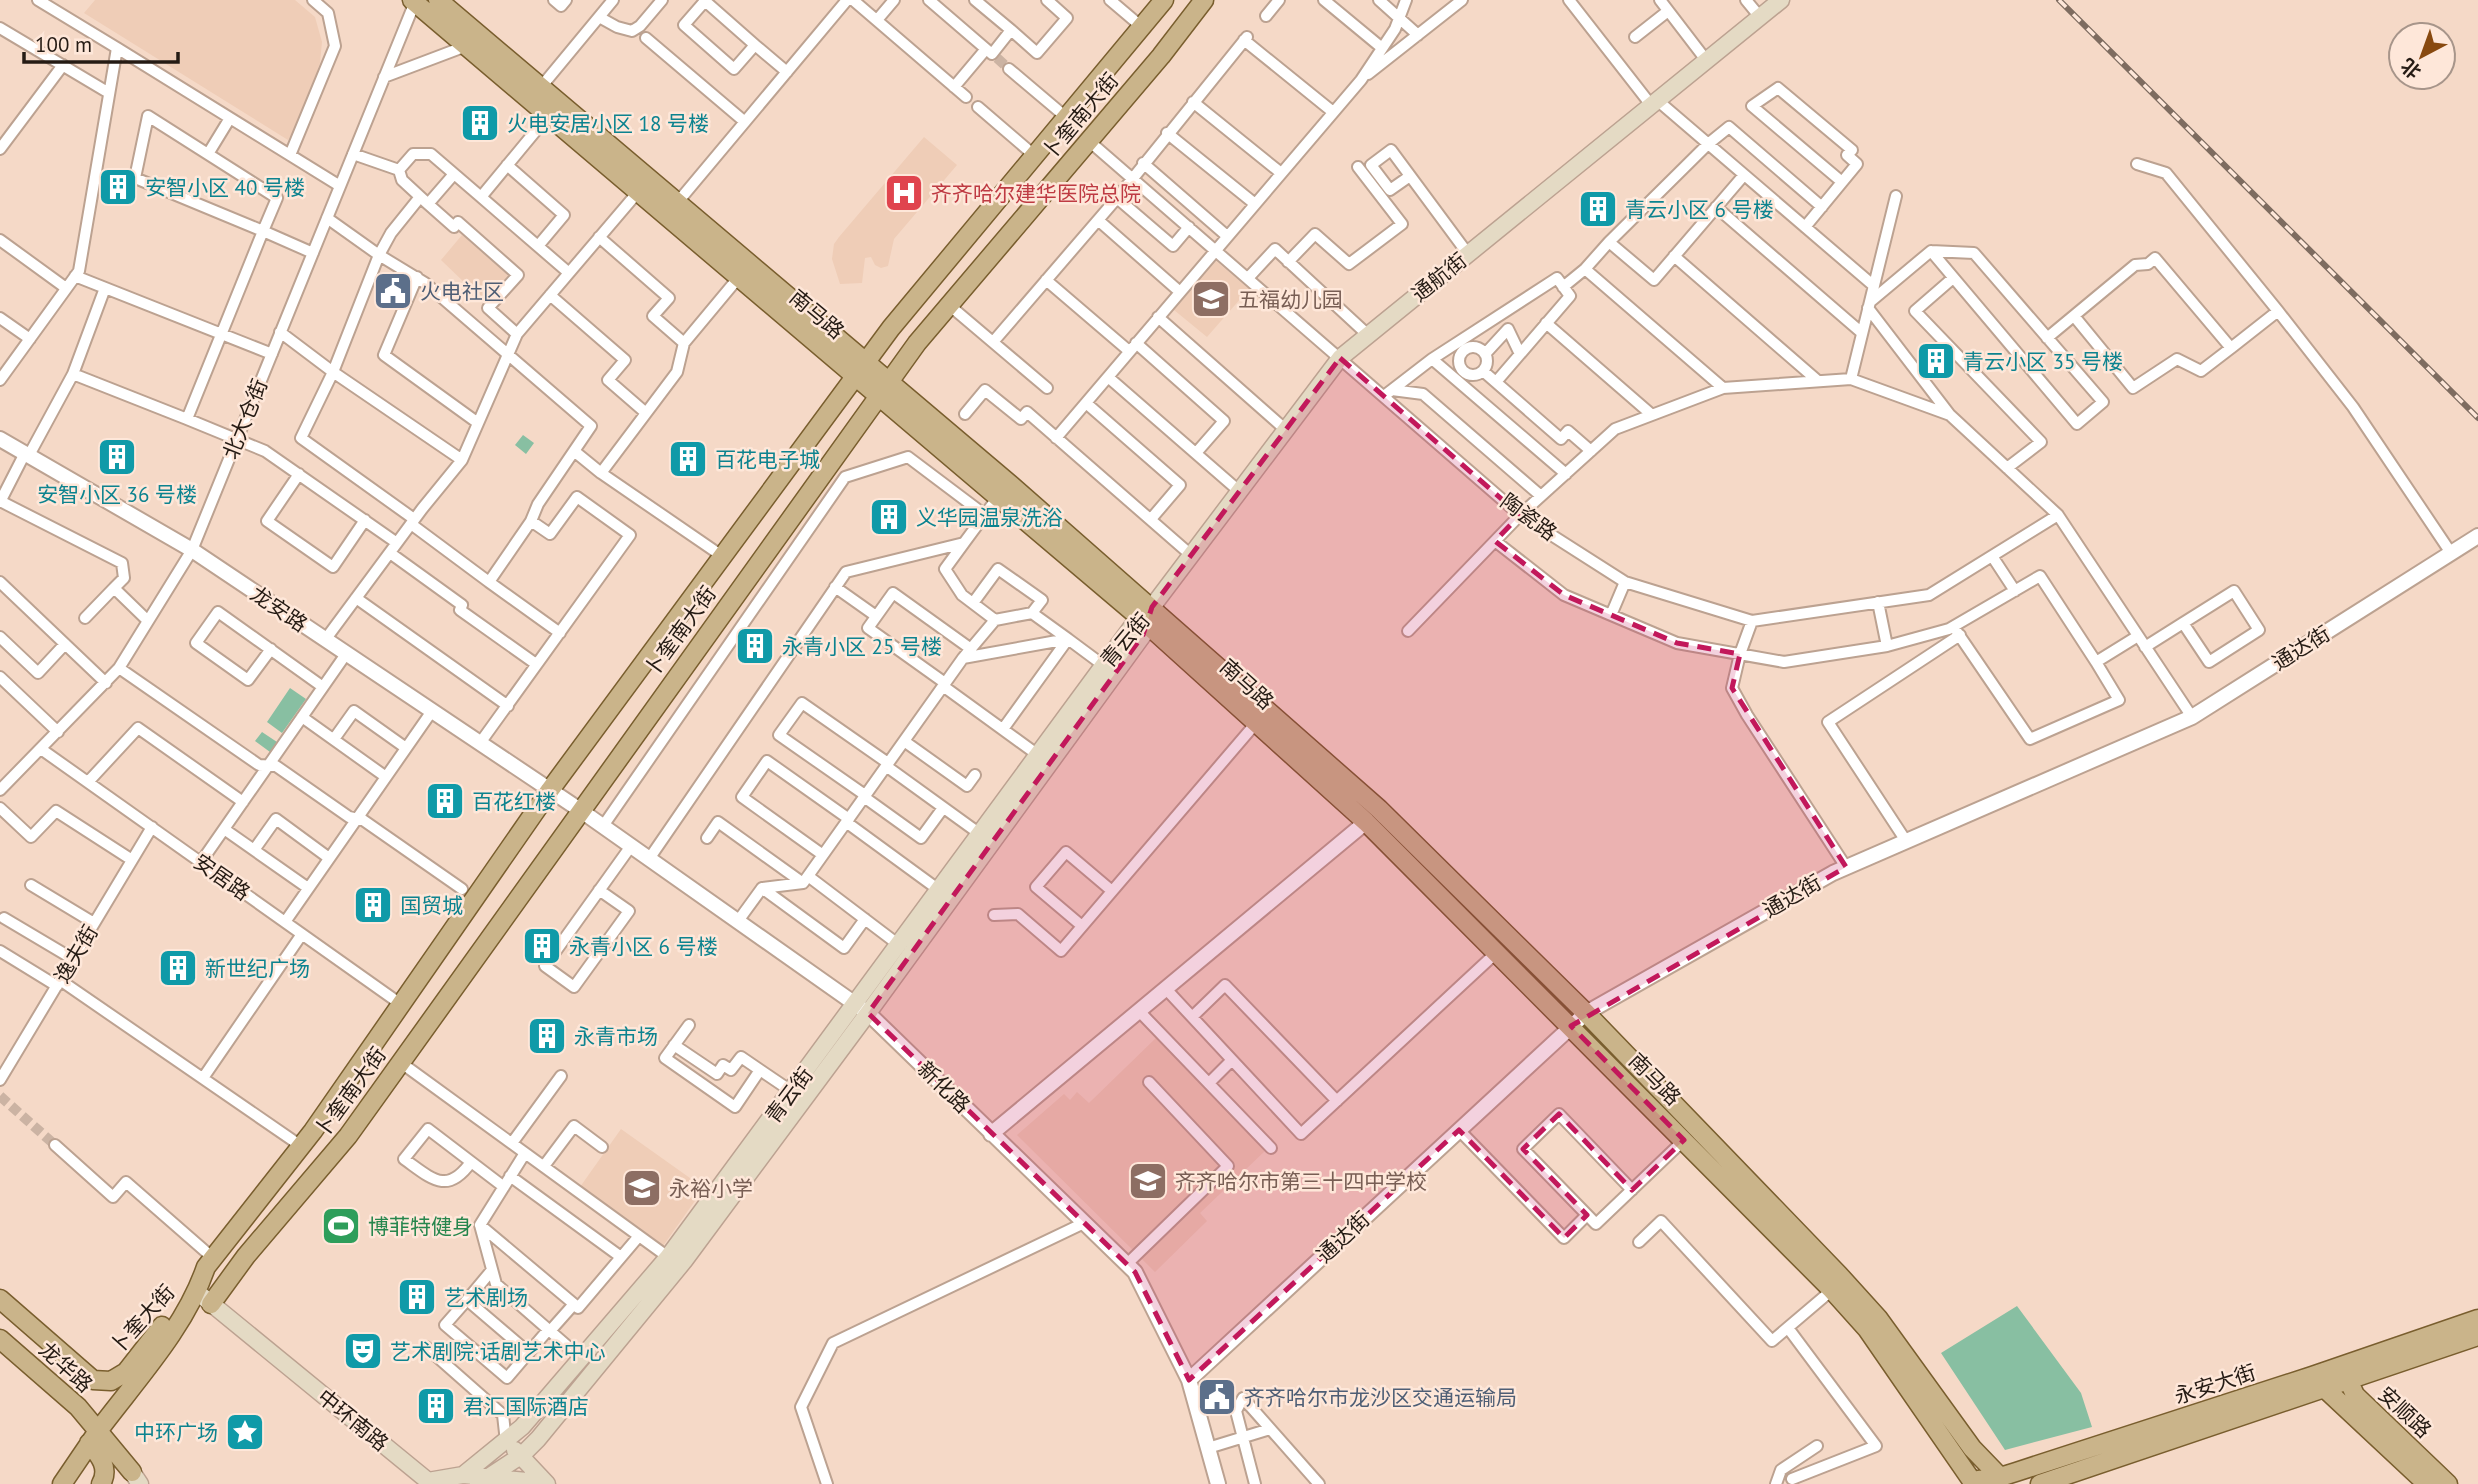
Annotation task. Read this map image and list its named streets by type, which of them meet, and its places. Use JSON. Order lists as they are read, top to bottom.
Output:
{
  "streets": {
    "main road": [
      "卜奎南大街",
      "通航街",
      "南马路",
      "青云街",
      "卜奎大街",
      "龙华路",
      "永安大街",
      "安顺路",
      "中环南路"
    ],
    "street": [
      "北大仓街",
      "陶瓷路",
      "龙安路",
      "通达街",
      "安居路",
      "逸夫街",
      "新化路"
    ]
  },
  "crossings": [
    ["卜奎南大街", "南马路"],
    ["卜奎南大街", "陶瓷路"],
    ["卜奎南大街", "龙安路"],
    ["卜奎南大街", "安居路"],
    ["卜奎南大街", "新化路"],
    ["卜奎南大街", "卜奎大街"],
    ["卜奎南大街", "中环南路"],
    ["通航街", "南马路"],
    ["通航街", "陶瓷路"],
    ["通航街", "青云街"],
    ["南马路", "北大仓街"],
    ["南马路", "青云街"],
    ["南马路", "通达街"],
    ["南马路", "永安大街"],
    ["北大仓街", "龙安路"],
    ["北大仓街", "安居路"],
    ["龙安路", "新化路"],
    ["青云街", "新化路"],
    ["青云街", "中环南路"],
    ["通达街", "新化路"],
    ["安居路", "逸夫街"],
    ["卜奎大街", "龙华路"],
    ["卜奎大街", "中环南路"],
    ["永安大街", "安顺路"]
  ],
  "places": {
    "building": [
      "火电安居小区 18 号楼",
      "安智小区 40 号楼",
      "青云小区 6 号楼",
      "青云小区 35 号楼",
      "安智小区 36 号楼",
      "百花电子城",
      "义华园温泉洗浴",
      "永青小区 25 号楼",
      "百花红楼",
      "国贸城",
      "永青小区 6 号楼",
      "新世纪广场",
      "永青市场",
      "艺术剧场",
      "君汇国际酒店"
    ],
    "hospital": ["齐齐哈尔建华医院总院"],
    "public building": ["火电社区", "齐齐哈尔市龙沙区交通运输局"],
    "school or university": ["五福幼儿园", "齐齐哈尔市第三十四中学校", "永裕小学"],
    "sports": ["博菲特健身"],
    "theatre": ["艺术剧院·话剧艺术中心"],
    "place": ["中环广场"]
  },
  "scale_bar": "100 m",
  "north": "bottom left"
}
